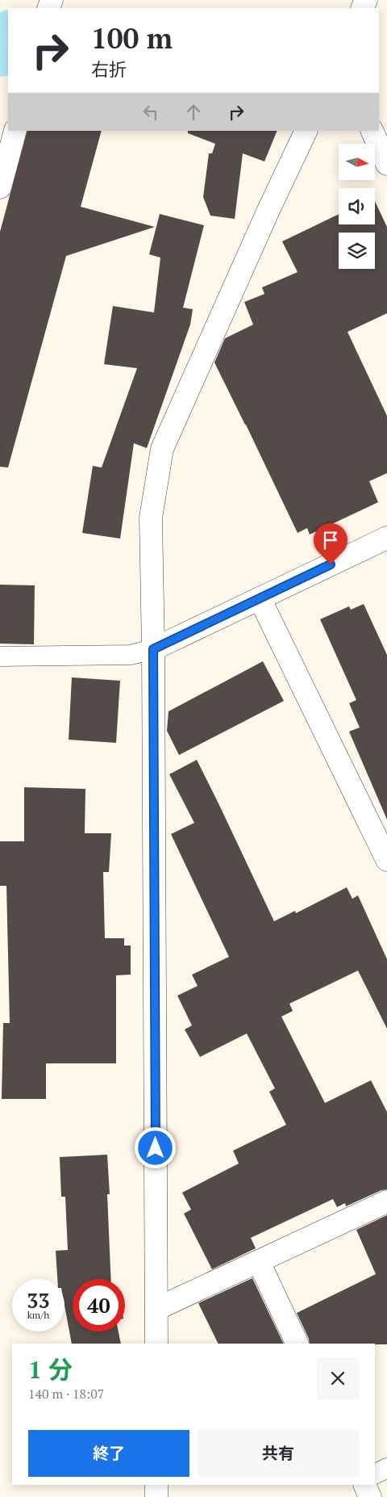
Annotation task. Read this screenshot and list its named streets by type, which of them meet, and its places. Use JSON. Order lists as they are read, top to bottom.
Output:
{
  "north": "right",
  "page": {
    "turn": ["100 m", "右折"],
    "speed": "33 km/h",
    "limit": "40",
    "heading": ["1 分", "140 m · 18:07"],
    "buttons": ["終了", "共有"]
  }
}
